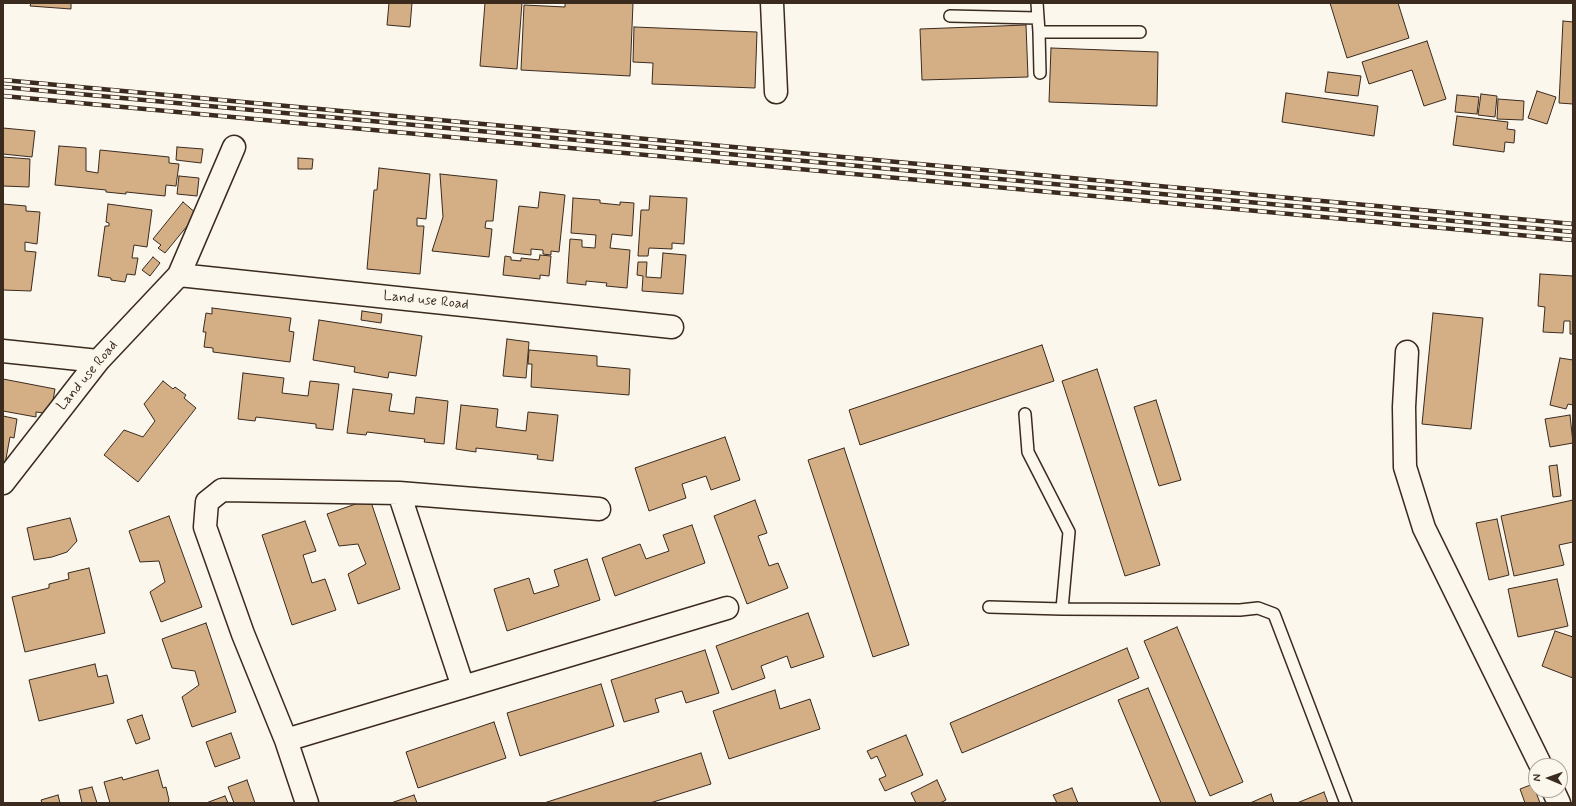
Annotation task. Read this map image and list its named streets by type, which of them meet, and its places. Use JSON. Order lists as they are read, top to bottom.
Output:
{
  "streets": {
    "street": ["Land use Road"]
  },
  "north": "left"
}
